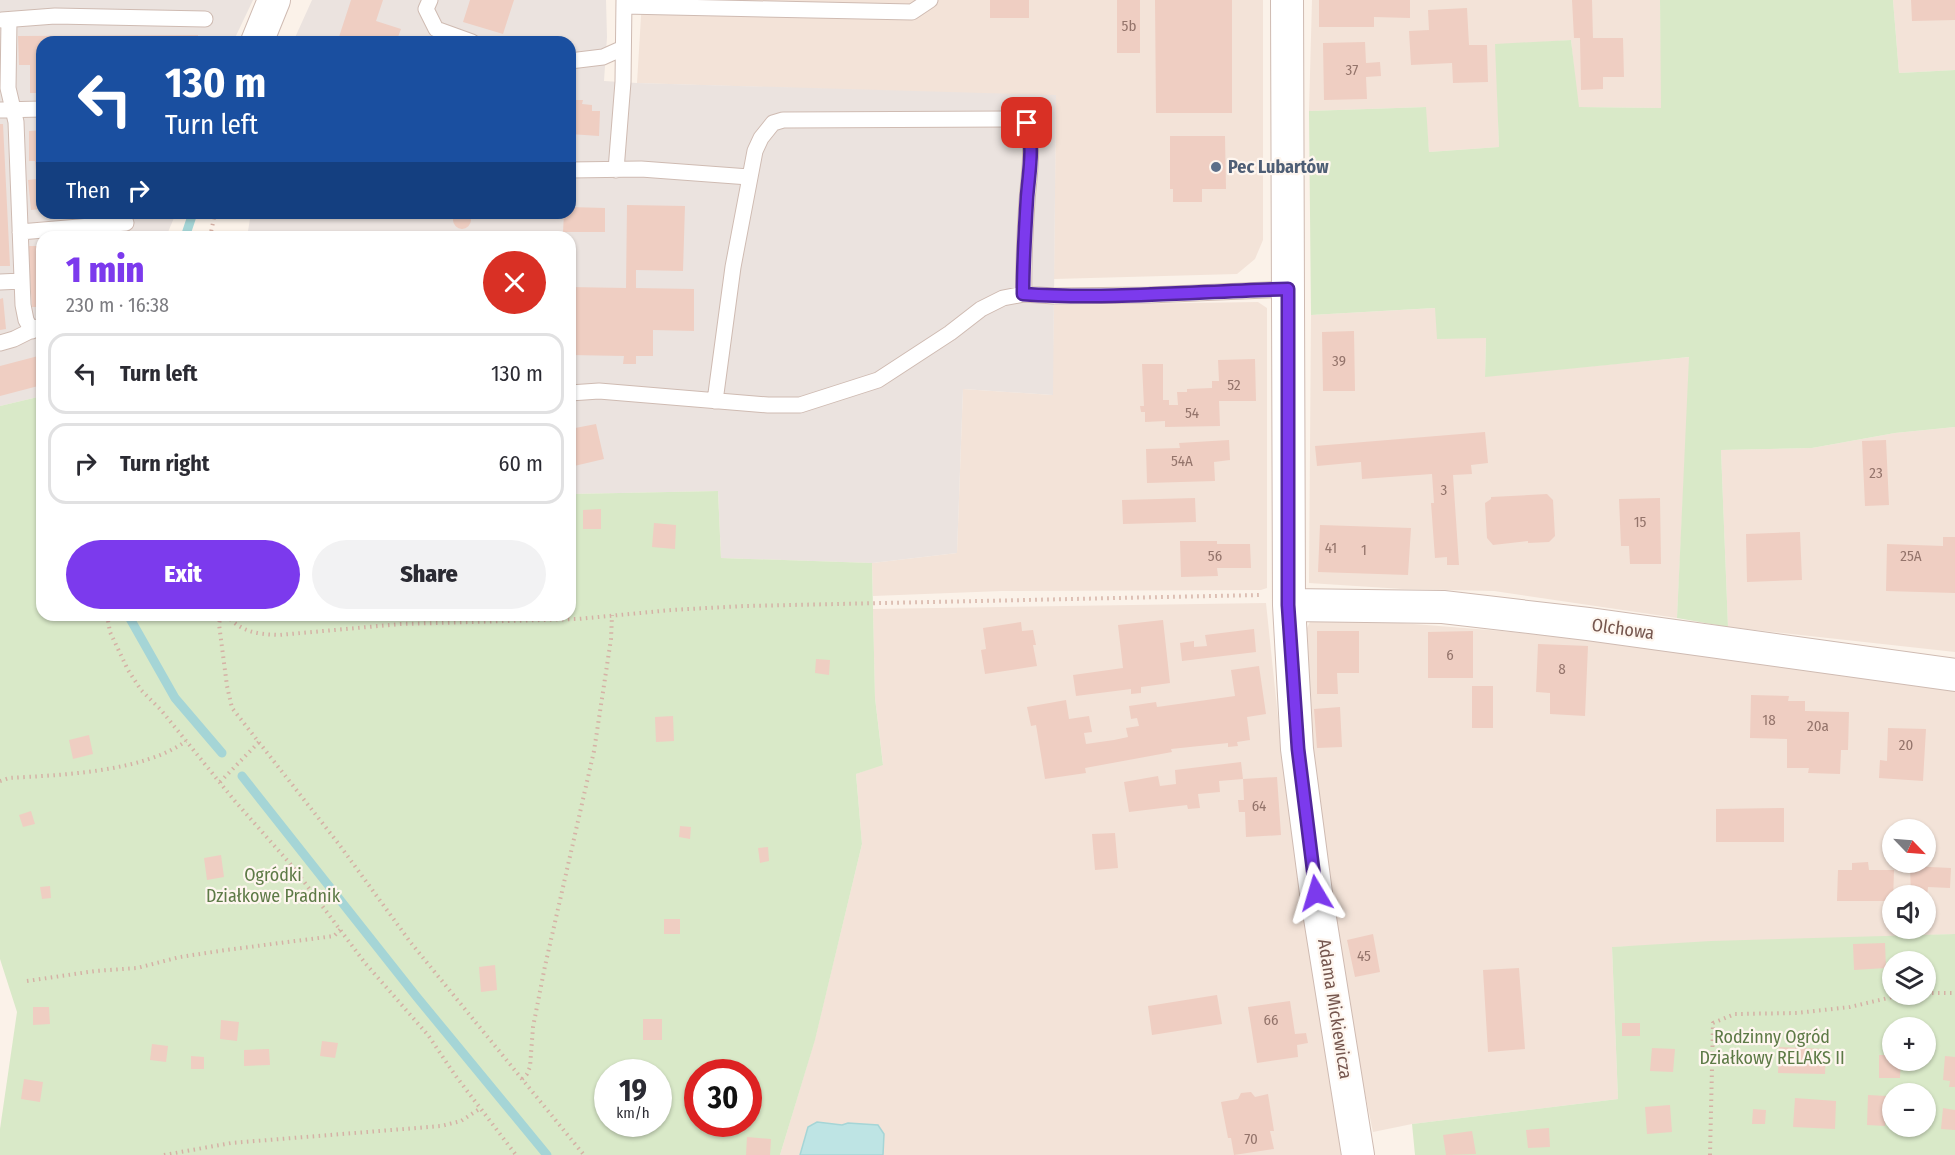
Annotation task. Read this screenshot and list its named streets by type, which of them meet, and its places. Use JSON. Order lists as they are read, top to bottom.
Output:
{
  "streets": {
    "street": ["Olchowa", "Adama Mickiewicza"]
  },
  "crossings": [
    ["Olchowa", "Adama Mickiewicza"]
  ],
  "parks": ["Ogródki Działkowe Pradnik", "Rodzinny Ogród Działkowy RELAKS II"],
  "places": ["Pec Lubartów"],
  "house_numbers": [
    "5b",
    "37",
    "39",
    "52",
    "54",
    "54A",
    "23",
    "3",
    "15",
    "41",
    "1",
    "56",
    "25A",
    "6",
    "8",
    "18",
    "20a",
    "20",
    "64",
    "45",
    "66",
    "70"
  ],
  "north": "bottom right",
  "page": {
    "turn": ["130 m", "Turn left"],
    "then": "Then",
    "heading": ["1 min", "230 m · 16:38"],
    "list": [
      {
        "name": "Turn left",
        "value": "130 m"
      },
      {
        "name": "Turn right",
        "value": "60 m"
      }
    ],
    "buttons": ["Exit", "Share"],
    "map_buttons": ["+", "−"],
    "speed": "19 km/h",
    "limit": "30"
  }
}
